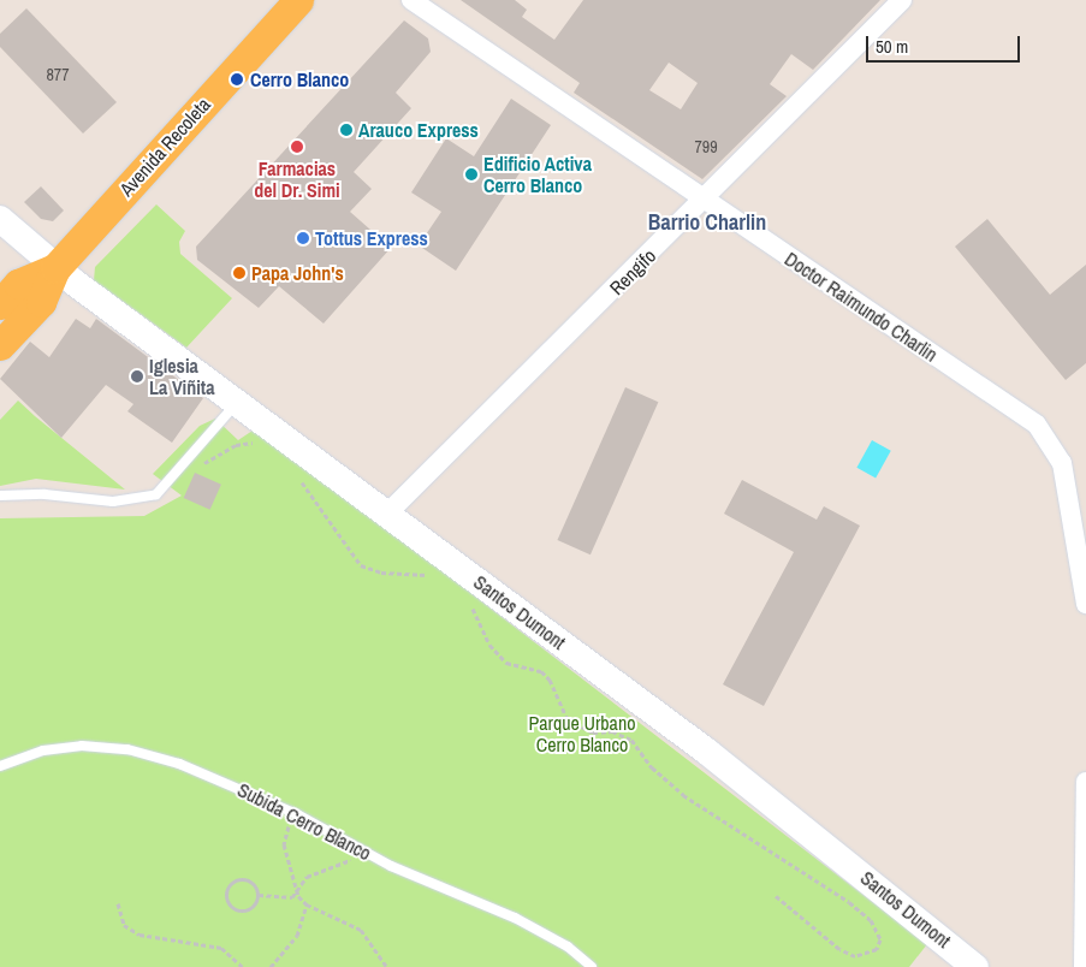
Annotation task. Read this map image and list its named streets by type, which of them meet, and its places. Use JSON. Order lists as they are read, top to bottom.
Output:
{
  "streets": {
    "main road": ["Avenida Recoleta", "Santos Dumont"],
    "street": ["Rengifo", "Doctor Raimundo Charlin"],
    "lane": ["Subida Cerro Blanco"]
  },
  "crossings": [
    ["Avenida Recoleta", "Santos Dumont"],
    ["Rengifo", "Doctor Raimundo Charlin"],
    ["Rengifo", "Santos Dumont"]
  ],
  "districts": ["Barrio Charlin"],
  "parks": ["Parque Urbano Cerro Blanco"],
  "places": [
    "Cerro Blanco",
    "Arauco Express",
    "Farmacias del Dr. Simi",
    "Edificio Activa Cerro Blanco",
    "Tottus Express",
    "Papa John's",
    "Iglesia La Viñita"
  ],
  "house_numbers": ["877", "799"],
  "scale_bar": "50 m"
}
